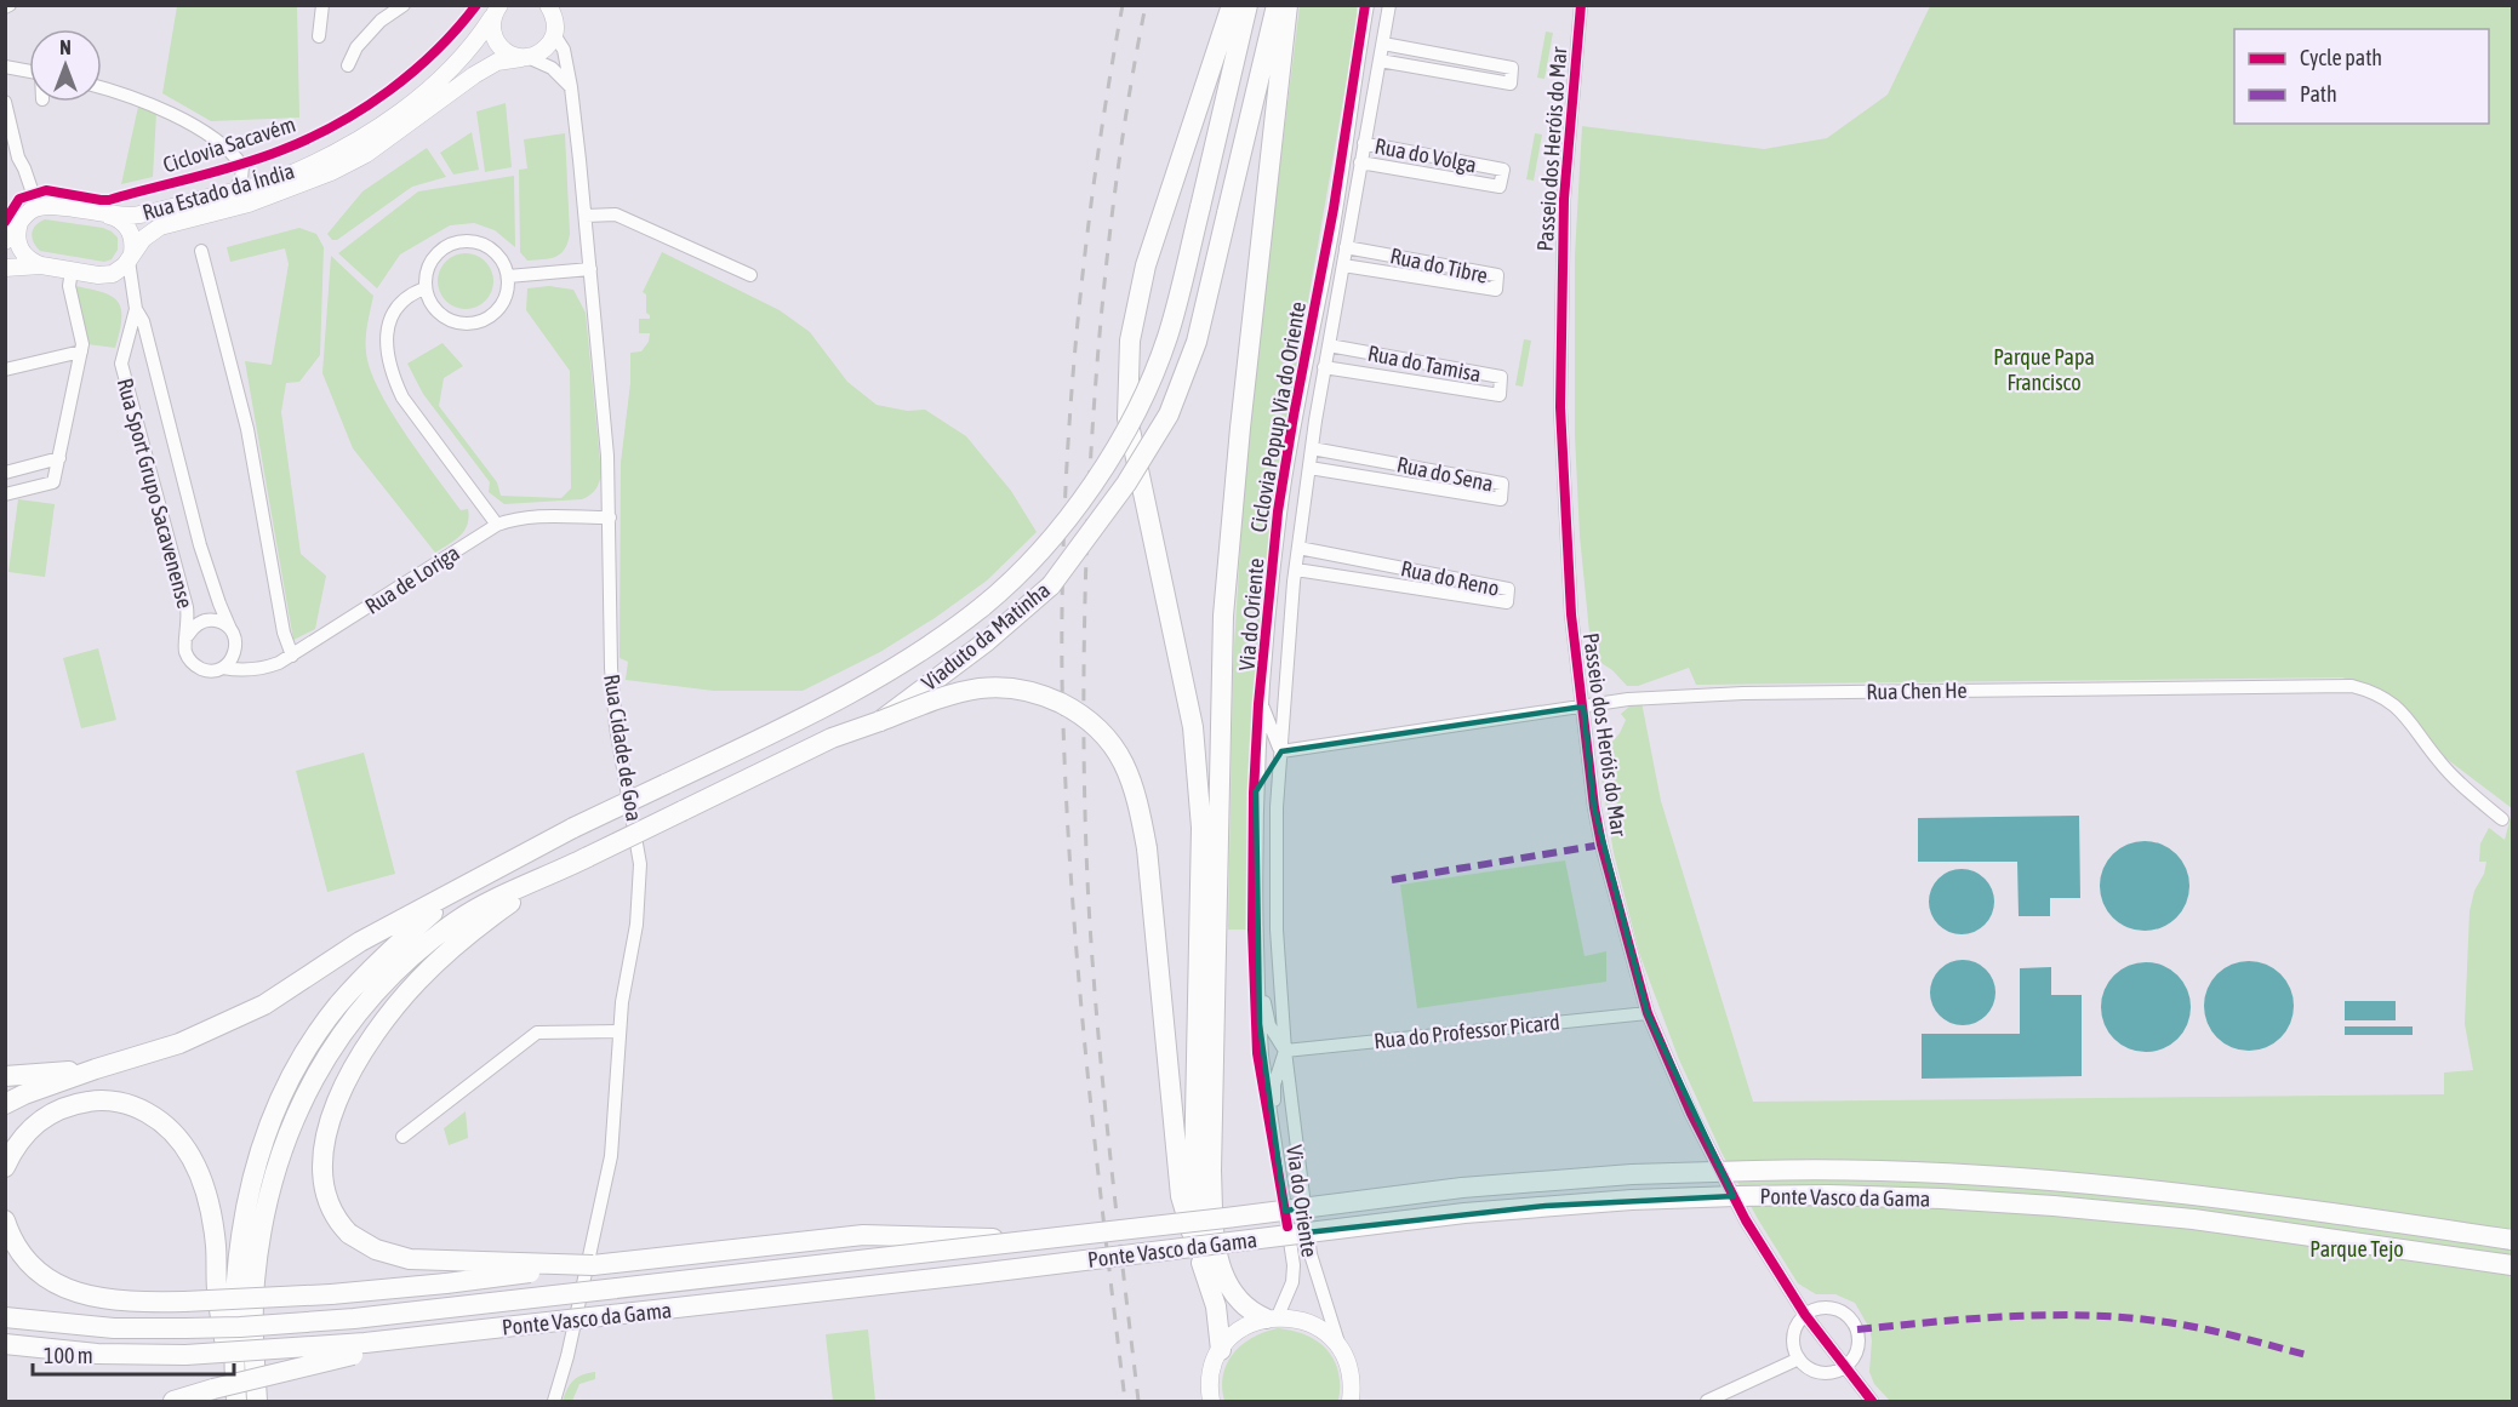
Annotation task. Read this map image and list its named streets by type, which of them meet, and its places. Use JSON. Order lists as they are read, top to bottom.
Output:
{
  "streets": {
    "highway": ["Viaduto da Matinha", "Ponte Vasco da Gama"],
    "main road": ["Rua Estado da Índia"],
    "street": [
      "Passeio dos Heróis do Mar",
      "Rua do Volga",
      "Rua do Tibre",
      "Rua do Tamisa",
      "Rua do Sena",
      "Rua Sport Grupo Sacavenense",
      "Rua do Reno",
      "Rua de Loriga",
      "Via do Oriente",
      "Rua Chen He",
      "Rua Cidade de Goa",
      "Rua do Professor Picard"
    ],
    "cycle path": ["Ciclovia Sacavém", "Ciclovia Popup Via do Oriente"]
  },
  "crossings": [
    ["Passeio dos Heróis do Mar", "Rua Chen He"],
    ["Passeio dos Heróis do Mar", "Rua do Professor Picard"],
    ["Rua do Volga", "Via do Oriente"],
    ["Rua Estado da Índia", "Rua Sport Grupo Sacavenense"],
    ["Rua do Tibre", "Via do Oriente"],
    ["Rua do Tamisa", "Via do Oriente"],
    ["Rua do Sena", "Via do Oriente"],
    ["Rua Sport Grupo Sacavenense", "Rua de Loriga"],
    ["Rua do Reno", "Via do Oriente"],
    ["Rua de Loriga", "Rua Cidade de Goa"],
    ["Via do Oriente", "Rua Chen He"],
    ["Via do Oriente", "Rua do Professor Picard"]
  ],
  "parks": ["Parque Papa Francisco", "Parque Tejo"],
  "legend": ["Cycle path", "Path"],
  "scale_bar": "100 m",
  "north": "top"
}
